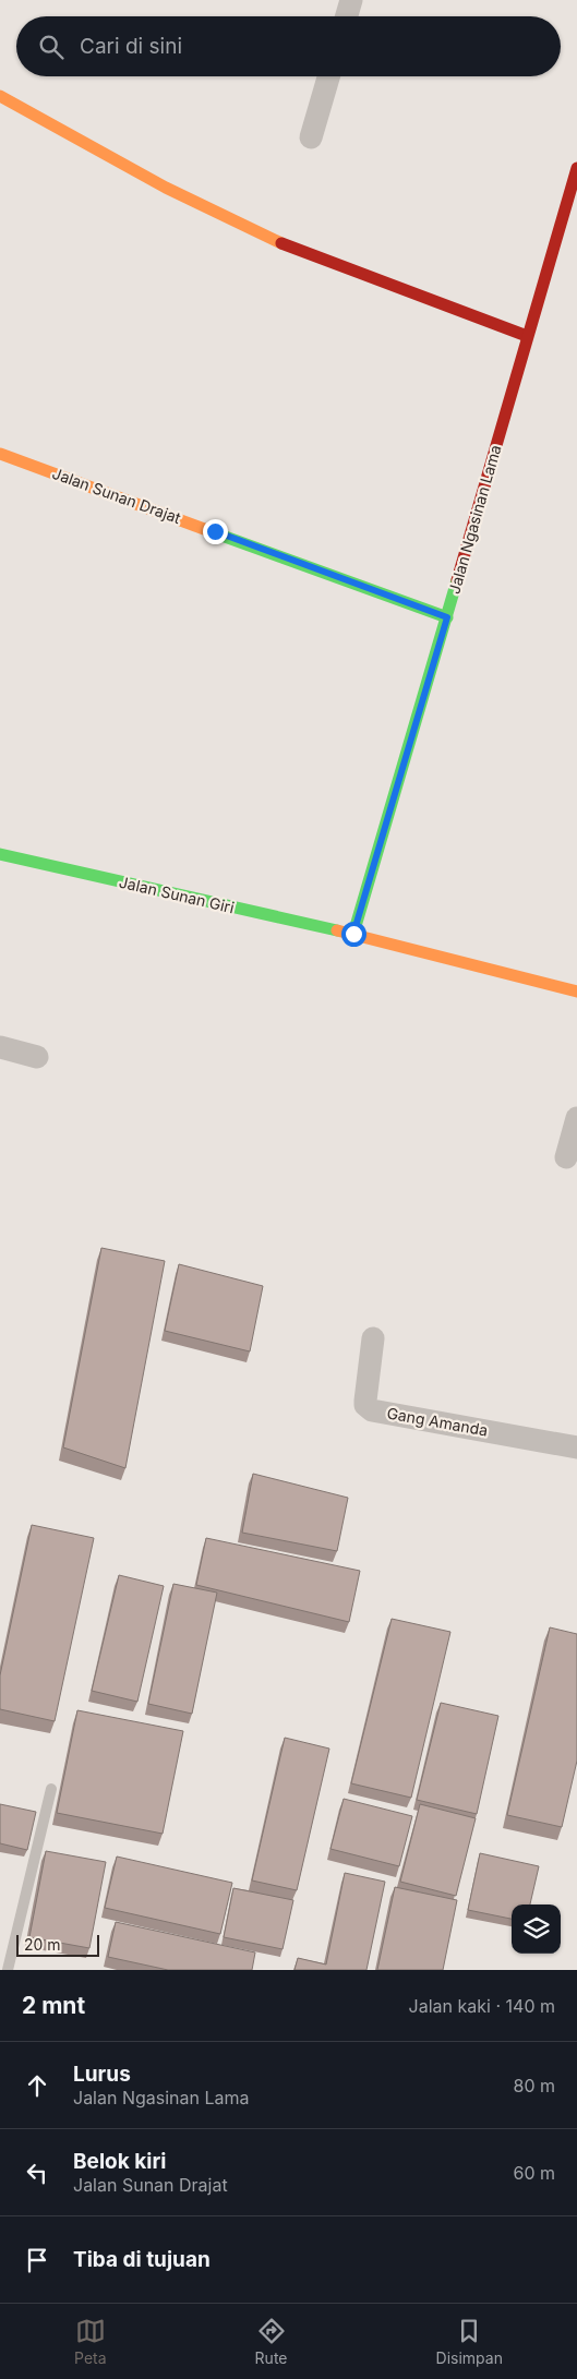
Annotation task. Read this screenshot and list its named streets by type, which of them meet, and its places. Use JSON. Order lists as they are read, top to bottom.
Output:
{
  "streets": {
    "street": [
      "Jalan Sunan Drajat",
      "Jalan Ngasinan Lama",
      "Jalan Sunan Giri",
      "Gang Amanda"
    ]
  },
  "crossings": [
    ["Jalan Sunan Drajat", "Jalan Ngasinan Lama"],
    ["Jalan Ngasinan Lama", "Jalan Sunan Giri"]
  ],
  "scale_bar": "20 m",
  "page": {
    "search": "Cari di sini",
    "scale": "20 m",
    "heading": ["2 mnt", "Jalan kaki · 140 m"],
    "list": [
      ["Lurus", "Jalan Ngasinan Lama", "80 m"],
      ["Belok kiri", "Jalan Sunan Drajat", "60 m"],
      "Tiba di tujuan"
    ],
    "nav": ["Peta", "Rute", "Disimpan"]
  }
}
